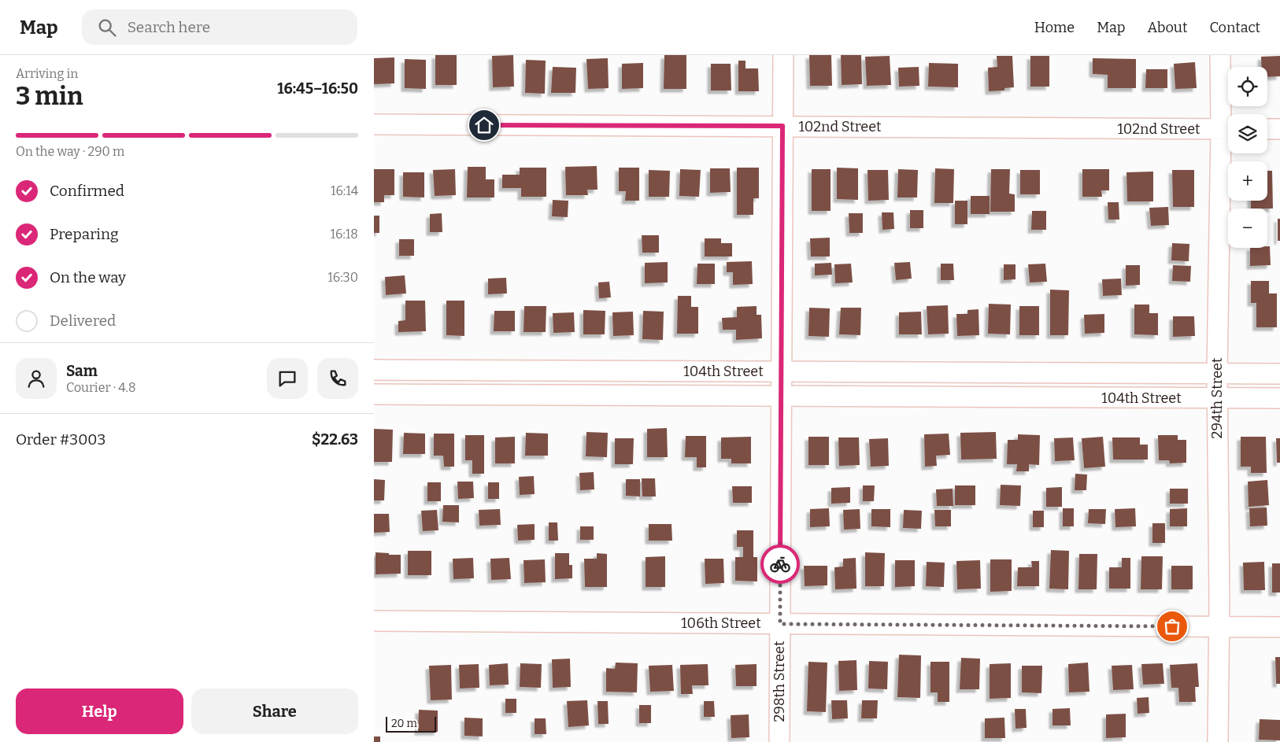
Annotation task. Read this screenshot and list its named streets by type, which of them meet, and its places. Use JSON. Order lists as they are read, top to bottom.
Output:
{
  "streets": {
    "street": [
      "102nd Street",
      "104th Street",
      "294th Street",
      "106th Street",
      "298th Street"
    ]
  },
  "crossings": [
    ["102nd Street", "294th Street"],
    ["102nd Street", "298th Street"],
    ["104th Street", "294th Street"],
    ["104th Street", "298th Street"],
    ["294th Street", "106th Street"],
    ["106th Street", "298th Street"]
  ],
  "scale_bar": "20 m",
  "page": {
    "header": "Map",
    "search": "Search here",
    "nav": [
      "Home",
      "Map",
      "About",
      "Contact"
    ],
    "heading": ["3 min", "Arriving in", "16:45–16:50"],
    "panel": [
      "Sam",
      "Courier · 4.8",
      "Order #3003",
      "$22.63"
    ],
    "map_buttons": ["+", "−"],
    "bar": "On the way · 290 m",
    "list": [
      ["Confirmed", "16:14"],
      ["Preparing", "16:18"],
      ["On the way", "16:30"],
      "Delivered"
    ],
    "buttons": ["Help", "Share"],
    "scale": "20 m"
  }
}
